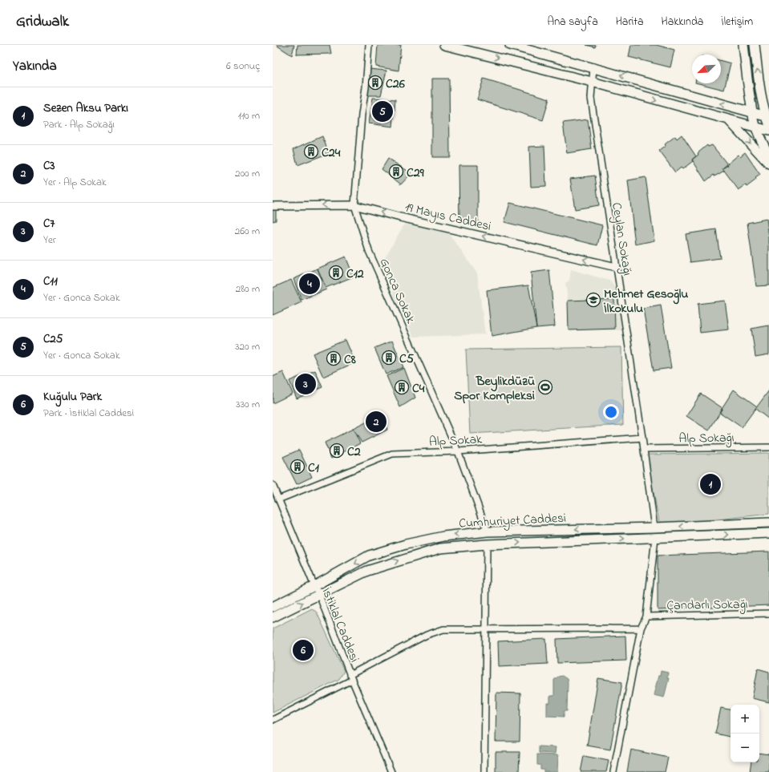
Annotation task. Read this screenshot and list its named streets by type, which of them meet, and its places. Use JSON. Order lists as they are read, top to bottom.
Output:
{
  "streets": {
    "main road": ["Cumhuriyet Caddesi"],
    "street": [
      "19 Mayıs Caddesi",
      "Ceylan Sokağı",
      "Gonca Sokak",
      "Alp Sokağı",
      "Alp Sokak",
      "Çandarlı Sokağı",
      "İstiklal Caddesi"
    ]
  },
  "crossings": [
    ["19 Mayıs Caddesi", "Ceylan Sokağı"],
    ["19 Mayıs Caddesi", "Gonca Sokak"],
    ["Ceylan Sokağı", "Alp Sokağı"],
    ["Ceylan Sokağı", "Alp Sokak"],
    ["Ceylan Sokağı", "Cumhuriyet Caddesi"],
    ["Gonca Sokak", "Alp Sokak"],
    ["Gonca Sokak", "Cumhuriyet Caddesi"],
    ["Alp Sokak", "İstiklal Caddesi"],
    ["Cumhuriyet Caddesi", "İstiklal Caddesi"]
  ],
  "one_way": ["19 Mayıs Caddesi"],
  "places": {
    "building": [
      "C26",
      "C24",
      "C29",
      "C12",
      "C5",
      "C8",
      "C4",
      "C2",
      "C1"
    ],
    "school or university": ["Mehmet Gesoğlu İlkokulu"],
    "sports": ["Beylikdüzü Spor Kompleksi"]
  },
  "north": "bottom left",
  "page": {
    "header": "Gridwalk",
    "nav": [
      "Ana sayfa",
      "Harita",
      "Hakkında",
      "İletişim"
    ],
    "heading": ["Yakında", "6 sonuç"],
    "list": [
      {
        "mark": "1",
        "name": "Sezen Aksu Parkı",
        "note": "Park · Alp Sokağı",
        "value": "110 m"
      },
      {
        "mark": "2",
        "name": "C3",
        "note": "Yer · Alp Sokak",
        "value": "200 m"
      },
      {
        "mark": "3",
        "name": "C7",
        "note": "Yer",
        "value": "260 m"
      },
      {
        "mark": "4",
        "name": "C11",
        "note": "Yer · Gonca Sokak",
        "value": "280 m"
      },
      {
        "mark": "5",
        "name": "C25",
        "note": "Yer · Gonca Sokak",
        "value": "320 m"
      },
      {
        "mark": "6",
        "name": "Kuğulu Park",
        "note": "Park · İstiklal Caddesi",
        "value": "330 m"
      }
    ],
    "pins": [
      "5",
      "4",
      "3",
      "2",
      "1",
      "6"
    ],
    "map_buttons": ["+", "−"]
  }
}
